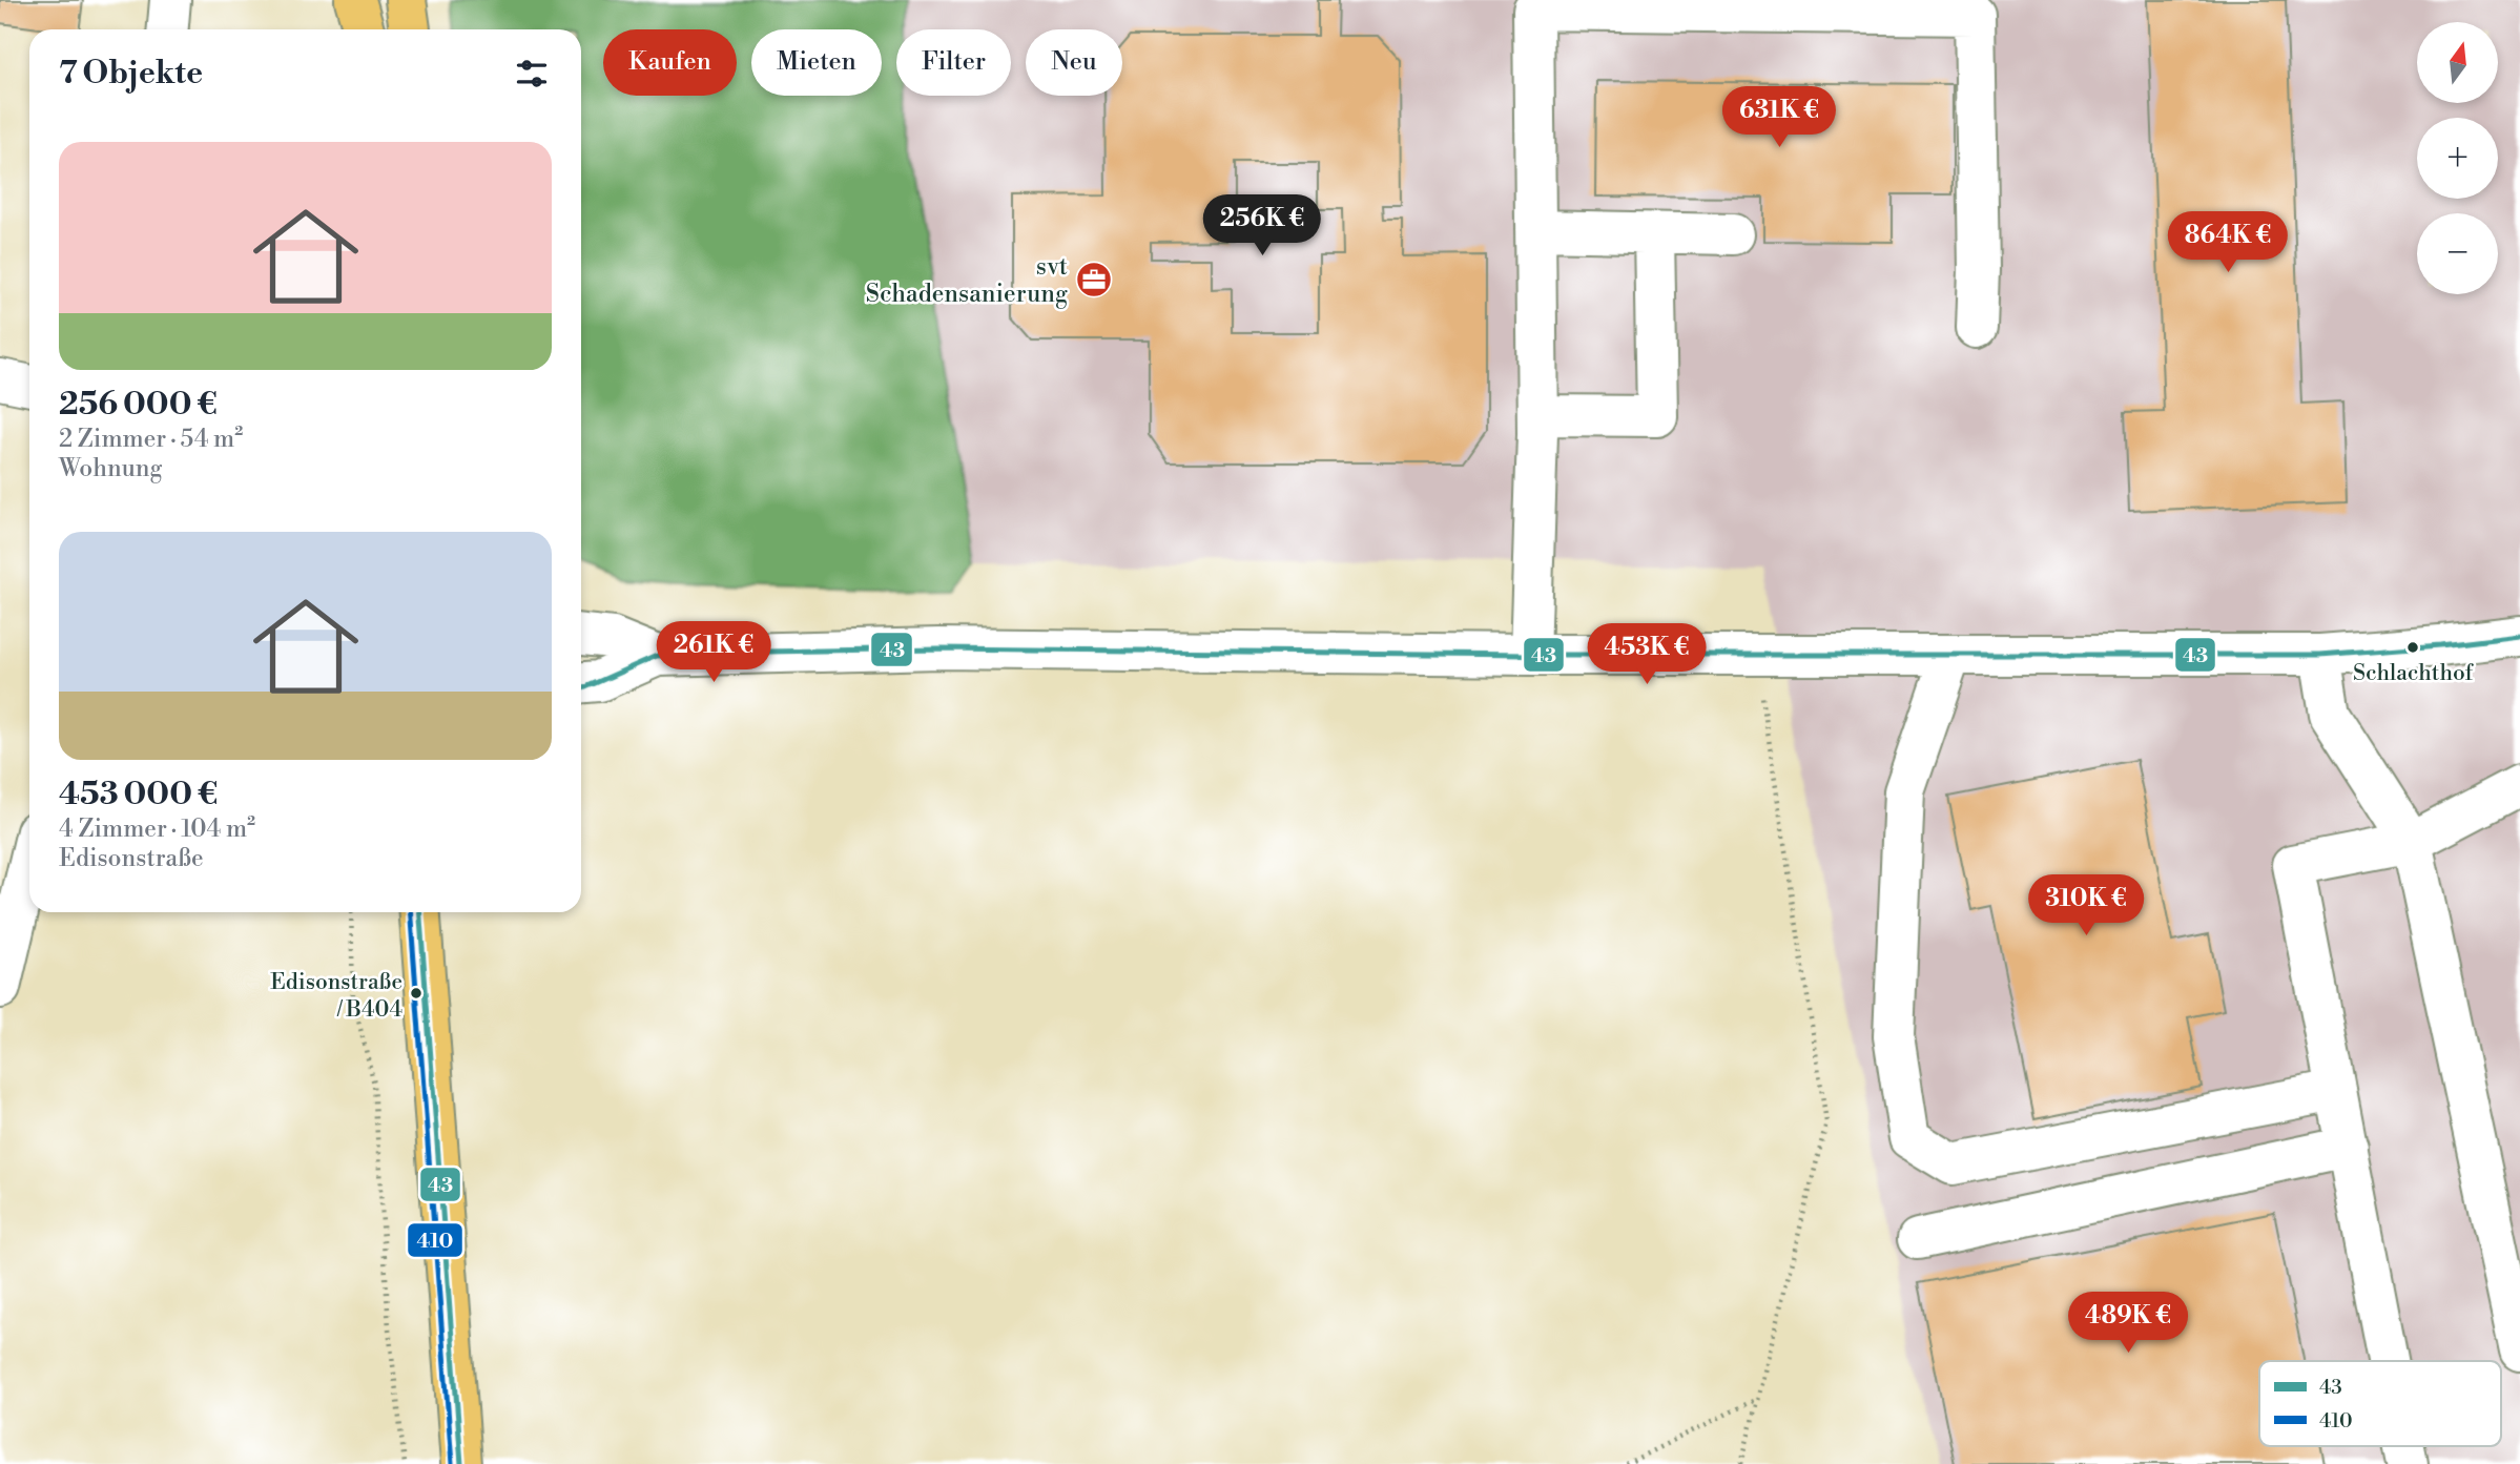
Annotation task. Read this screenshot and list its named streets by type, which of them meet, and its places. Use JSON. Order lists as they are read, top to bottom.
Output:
{
  "places": {
    "office": ["svt Schadensanierung"],
    "other": ["Schlachthof", "Edisonstraße / B404"]
  },
  "lines": ["transit line 43", "transit line 410"],
  "legend": ["43", "410"],
  "north": "top",
  "page": {
    "map_buttons": ["+", "−"],
    "chip": [
      "Kaufen",
      "Mieten",
      "Filter",
      "Neu"
    ],
    "heading": "7 Objekte",
    "price": [
      "631K €",
      "256K €",
      "864K €",
      "261K €",
      "453K €",
      "310K €",
      "489K €"
    ],
    "list": [
      {
        "name": "256 000 €",
        "note": "2 Zimmer · 54 m² · Wohnung"
      },
      {
        "name": "453 000 €",
        "note": "4 Zimmer · 104 m² · Edisonstraße"
      }
    ]
  }
}
